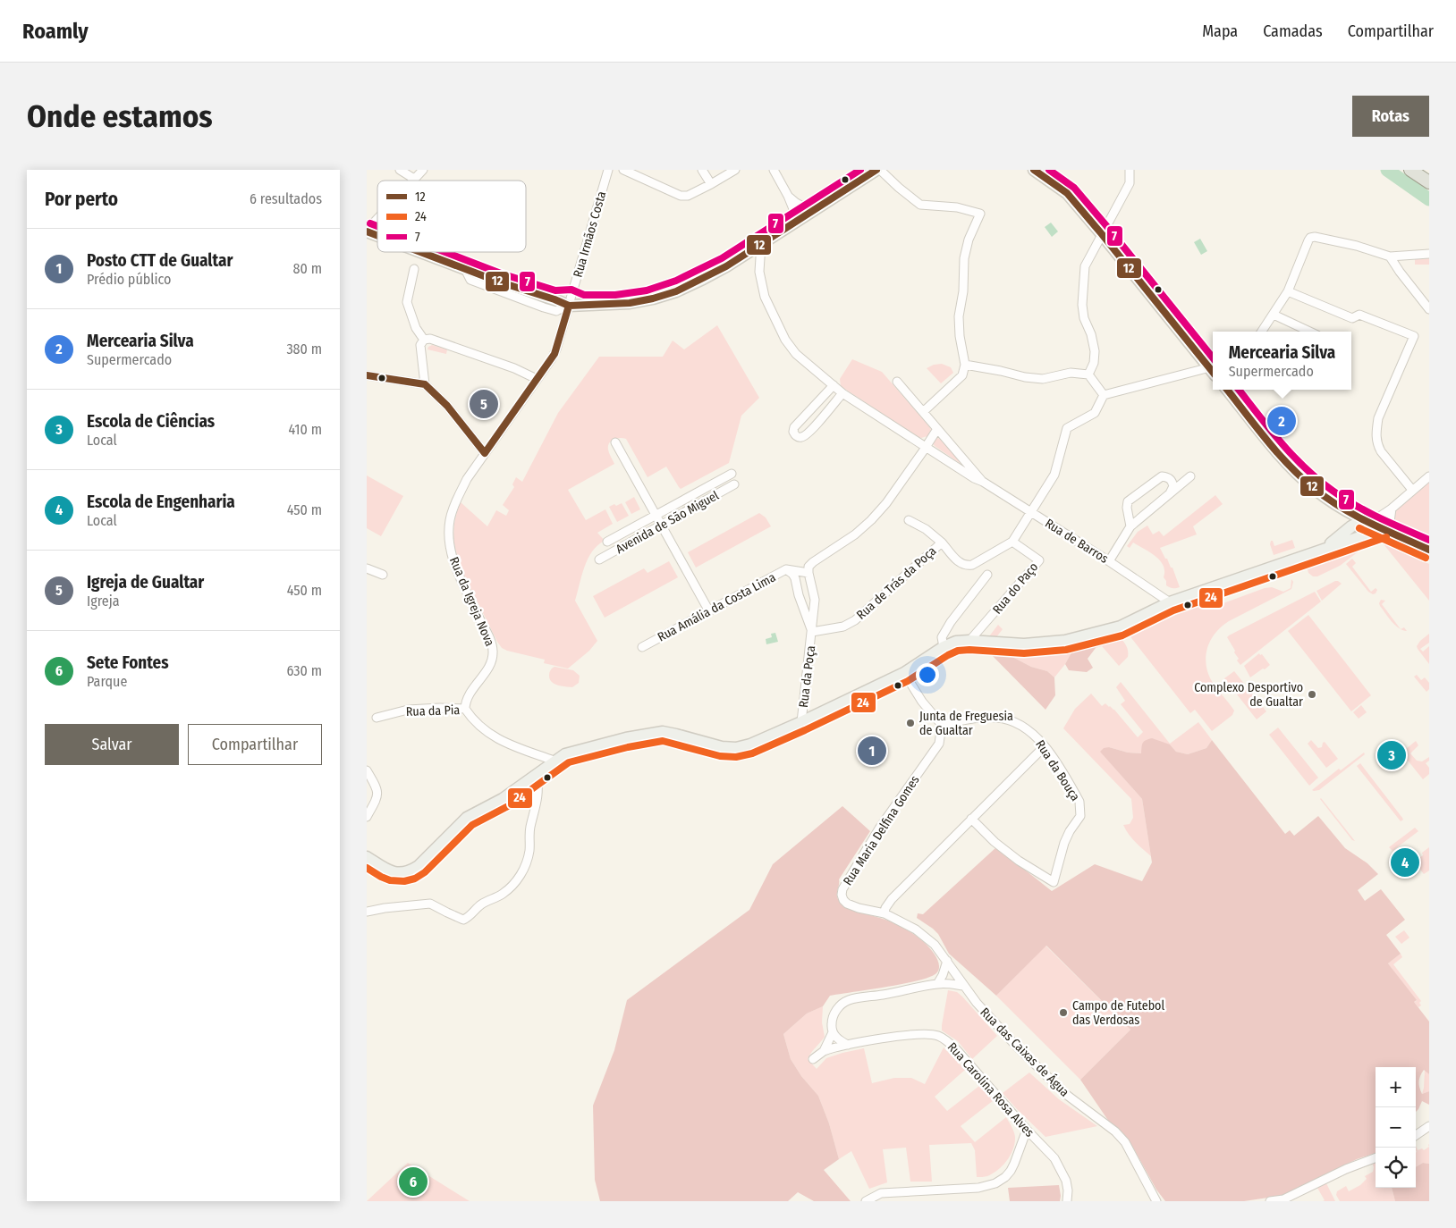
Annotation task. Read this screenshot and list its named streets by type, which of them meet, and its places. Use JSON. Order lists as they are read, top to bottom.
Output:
{
  "streets": {
    "street": [
      "Rua Irmãos Costa",
      "Avenida de São Miguel",
      "Rua de Barros",
      "Rua de Trás da Poça",
      "Rua do Paço",
      "Rua da Igreja Nova",
      "Rua Amália da Costa Lima",
      "Rua da Poça",
      "Rua da Pia",
      "Rua da Bouça",
      "Rua Maria Delfina Gomes",
      "Rua das Caixas de Água",
      "Rua Carolina Rosa Alves"
    ]
  },
  "crossings": [
    ["Rua Irmãos Costa", "Rua da Igreja Nova"],
    ["Rua de Trás da Poça", "Rua da Poça"],
    ["Rua da Igreja Nova", "Rua da Pia"],
    ["Rua Amália da Costa Lima", "Rua da Poça"],
    ["Rua da Bouça", "Rua Maria Delfina Gomes"],
    ["Rua Maria Delfina Gomes", "Rua das Caixas de Água"]
  ],
  "places": ["Complexo Desportivo de Gualtar", "Junta de Freguesia de Gualtar", "Campo de Futebol das Verdosas"],
  "lines": ["transit line 12", "transit line 7", "transit line 24"],
  "legend": ["12", "24", "7"],
  "page": {
    "header": "Roamly",
    "nav": ["Mapa", "Camadas", "Compartilhar"],
    "buttons": [
      "Rotas",
      ["Salvar", "Compartilhar"]
    ],
    "title": "Onde estamos",
    "heading": ["Por perto", "6 resultados"],
    "list": [
      {
        "mark": "1",
        "name": "Posto CTT de Gualtar",
        "note": "Prédio público",
        "value": "80 m"
      },
      {
        "mark": "2",
        "name": "Mercearia Silva",
        "note": "Supermercado",
        "value": "380 m"
      },
      {
        "mark": "3",
        "name": "Escola de Ciências",
        "note": "Local",
        "value": "410 m"
      },
      {
        "mark": "4",
        "name": "Escola de Engenharia",
        "note": "Local",
        "value": "450 m"
      },
      {
        "mark": "5",
        "name": "Igreja de Gualtar",
        "note": "Igreja",
        "value": "450 m"
      },
      {
        "mark": "6",
        "name": "Sete Fontes",
        "note": "Parque",
        "value": "630 m"
      }
    ],
    "popup": ["Mercearia Silva", "Supermercado"],
    "pins": [
      "5",
      "2",
      "1",
      "3",
      "4",
      "6"
    ],
    "map_buttons": ["+", "−"]
  }
}
